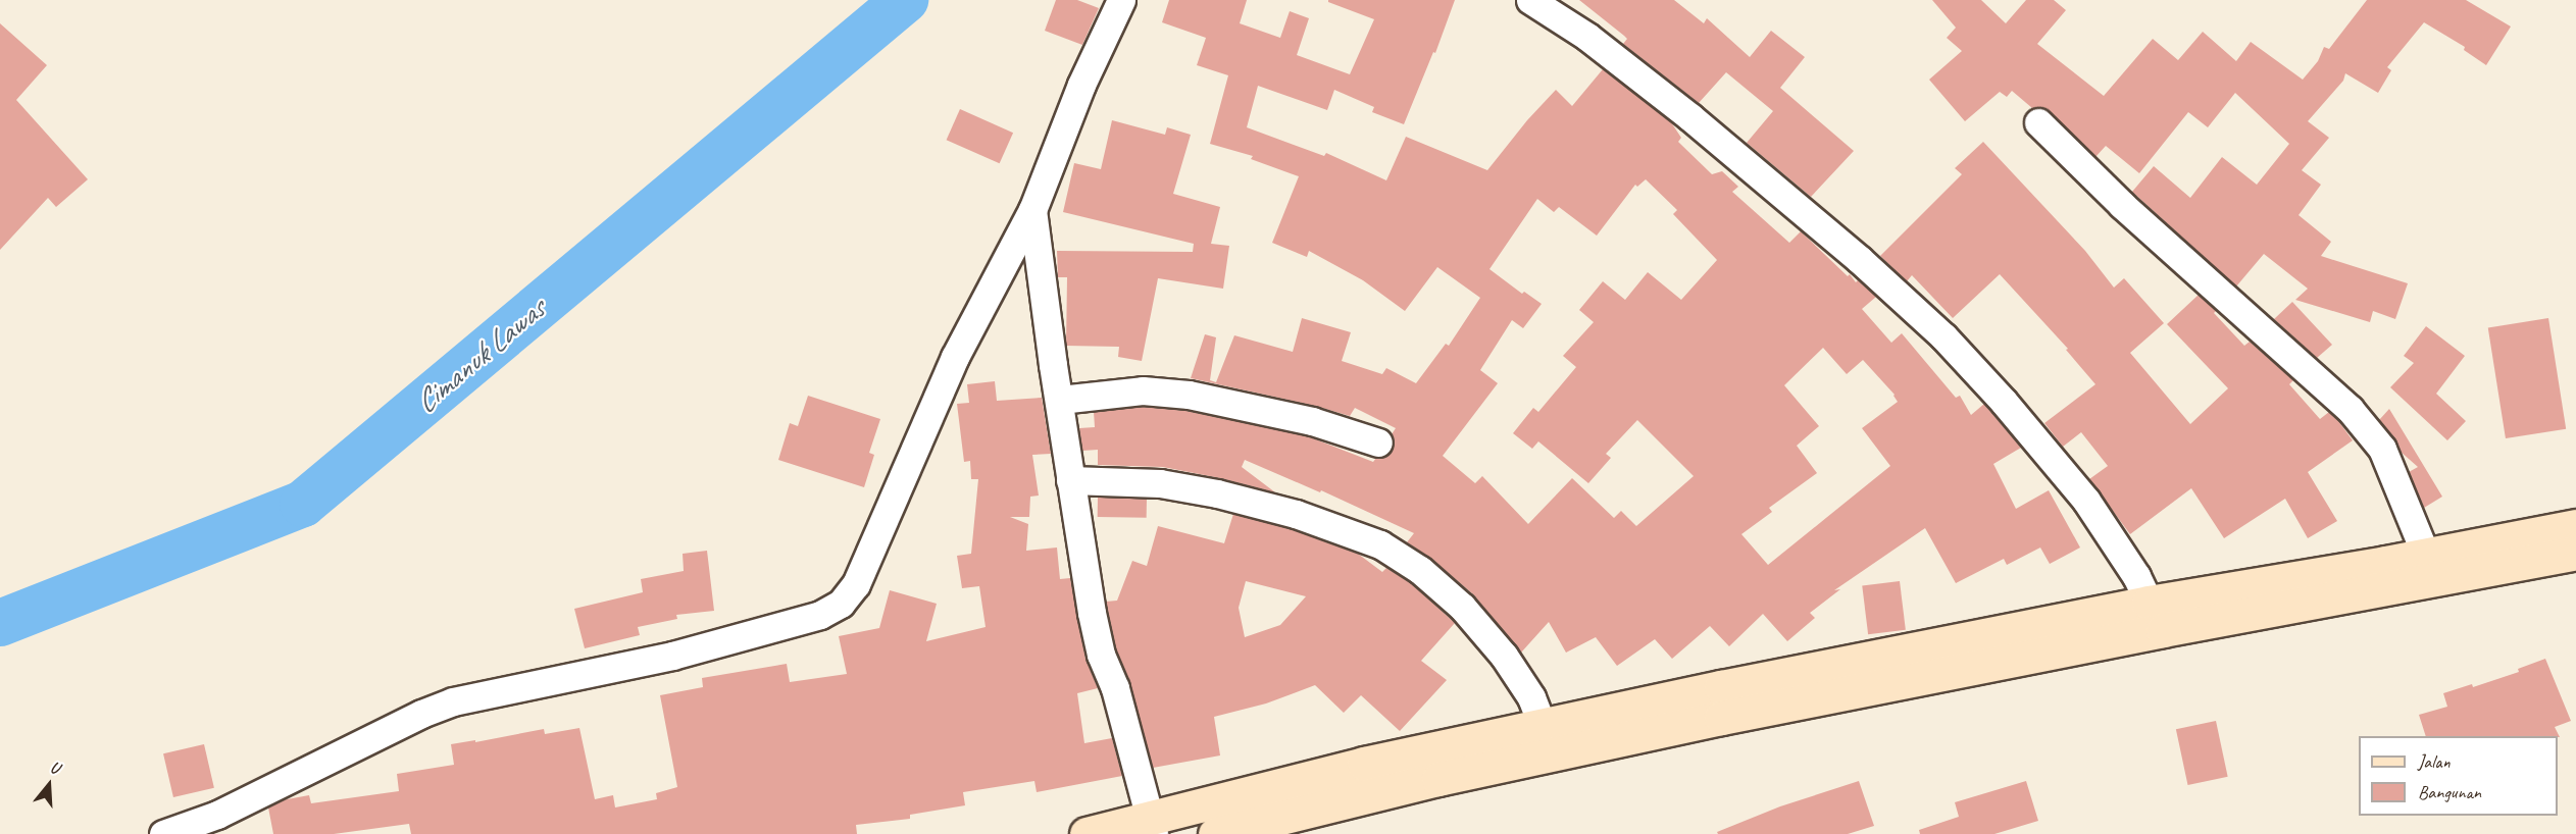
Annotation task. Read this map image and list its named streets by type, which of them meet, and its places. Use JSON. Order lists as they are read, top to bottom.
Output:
{
  "water": ["Cimanuk Lawas"],
  "legend": ["Jalan", "Bangunan"],
  "north": "top"
}
